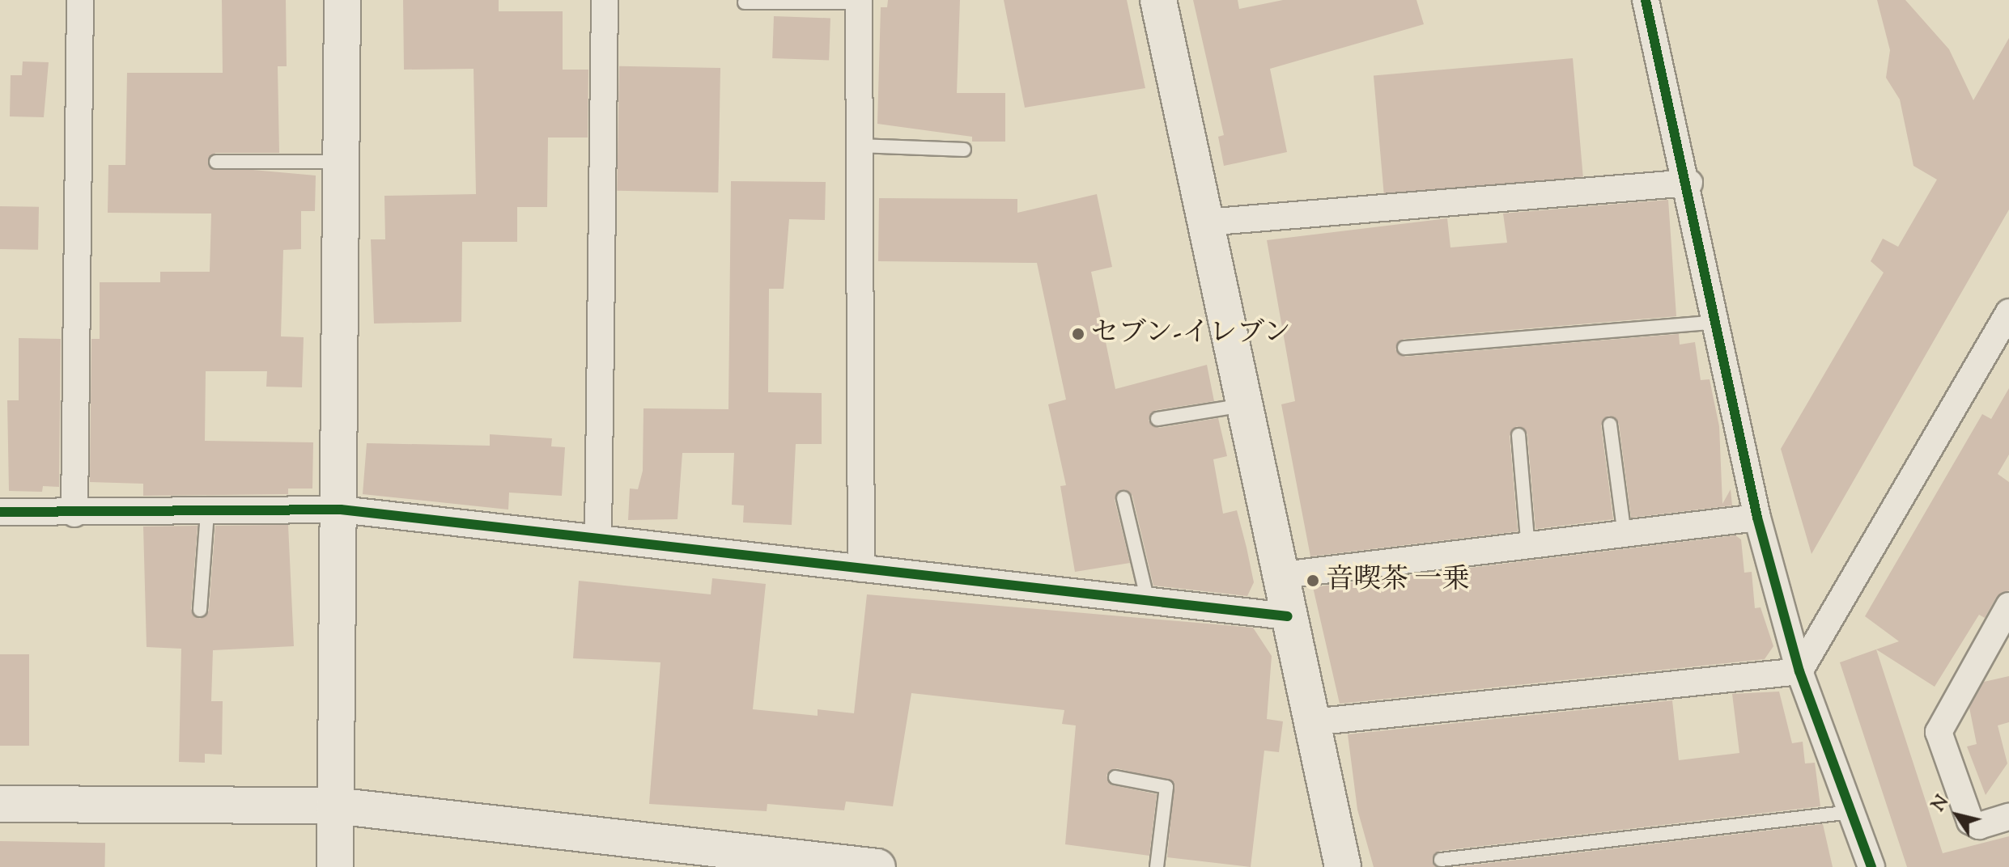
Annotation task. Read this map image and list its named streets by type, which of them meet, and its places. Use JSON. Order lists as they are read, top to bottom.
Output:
{
  "places": ["セブン-イレブン", "音喫茶 一乗"],
  "north": "top left"
}
